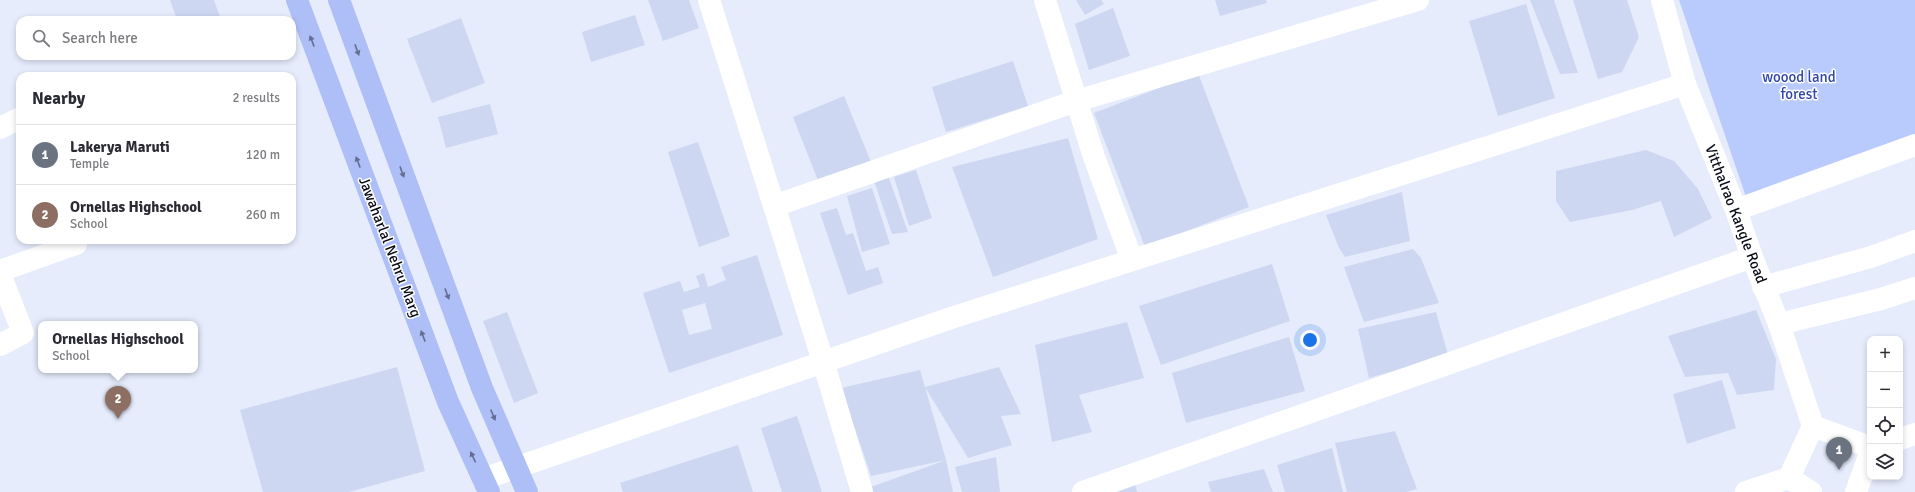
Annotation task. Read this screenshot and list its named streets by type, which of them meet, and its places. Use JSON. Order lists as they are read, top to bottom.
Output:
{
  "streets": {
    "main road": ["Jawaharlal Nehru Marg"],
    "street": ["Vitthalrao Kangle Road"]
  },
  "parks": ["woood land forest"],
  "page": {
    "search": "Search here",
    "heading": ["Nearby", "2 results"],
    "list": [
      {
        "mark": "1",
        "name": "Lakerya Maruti",
        "note": "Temple",
        "value": "120 m"
      },
      {
        "mark": "2",
        "name": "Ornellas Highschool",
        "note": "School",
        "value": "260 m"
      }
    ],
    "popup": ["Ornellas Highschool", "School"],
    "map_buttons": ["+", "−"],
    "pins": ["2", "1"]
  }
}
